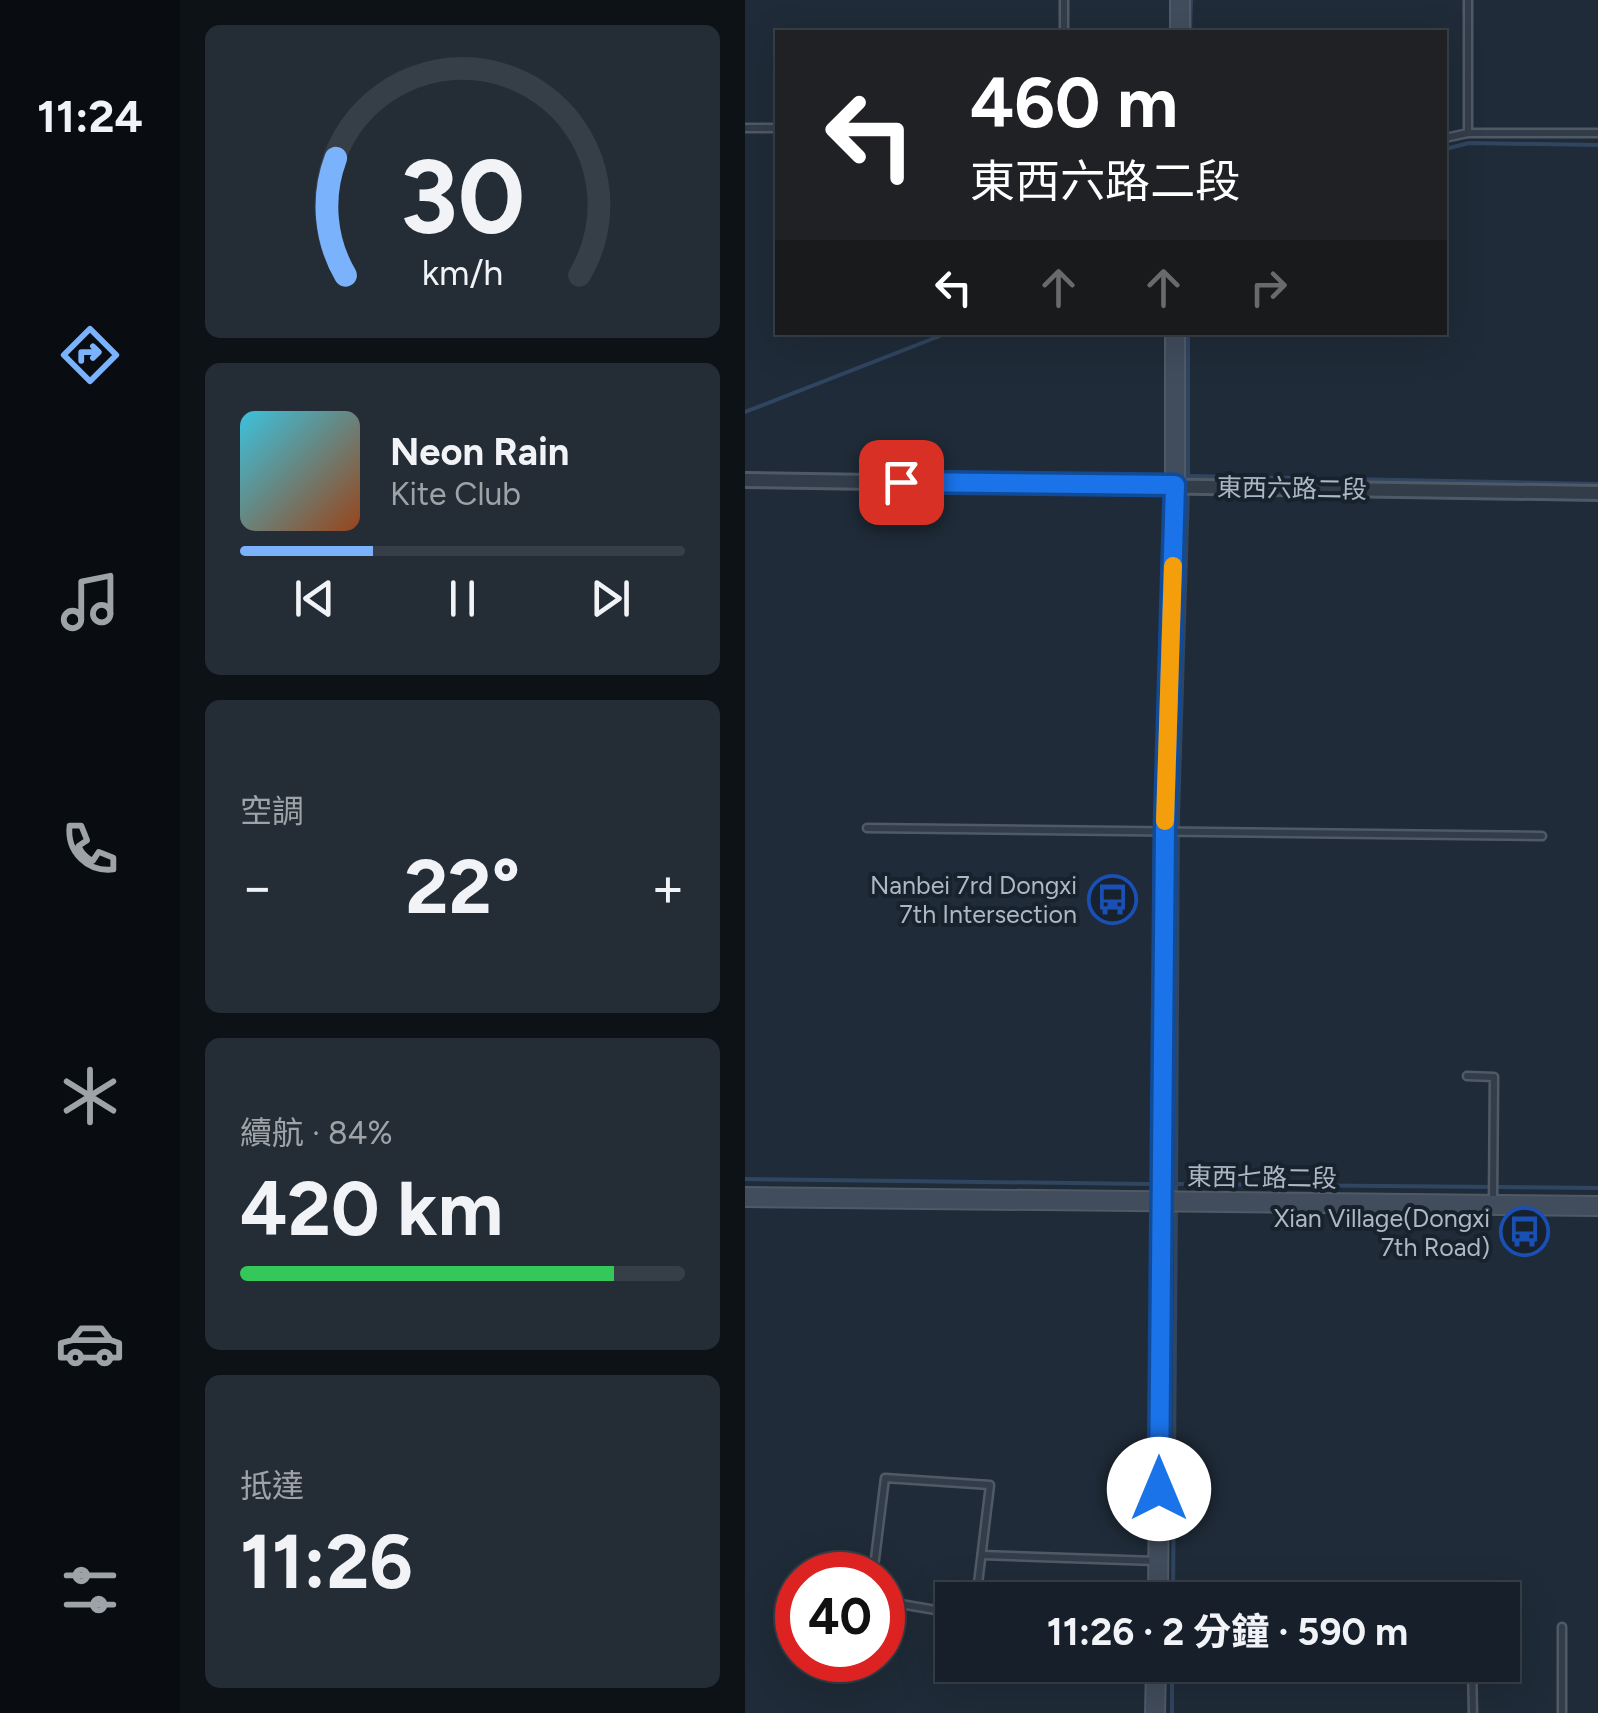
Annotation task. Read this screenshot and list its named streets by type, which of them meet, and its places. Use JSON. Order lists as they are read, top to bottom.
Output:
{
  "streets": {
    "street": ["東西六路二段", "東西七路二段"]
  },
  "places": {
    "bus stop": ["Nanbei 7rd Dongxi 7th Intersection", "Xian Village(Dongxi 7th Road)"]
  },
  "page": {
    "tabs": "11:24",
    "turn": ["460 m", "東西六路二段"],
    "song": ["Neon Rain", "Kite Club"],
    "tile": [
      "空調",
      ["續航 · 84%", "420 km"],
      ["抵達", "11:26"]
    ],
    "heat": ["−", "22°", "+"],
    "limit": "40",
    "trip": "11:26 · 2 分鐘 · 590 m",
    "gauge": ["30", "km/h"]
  }
}
